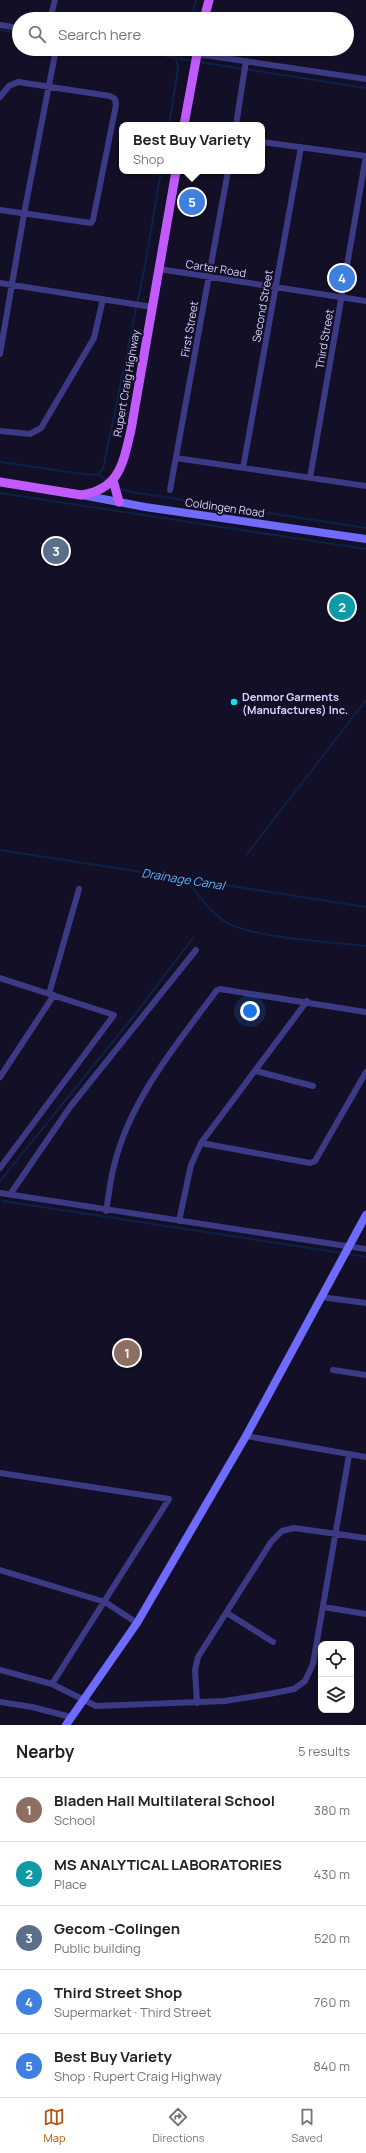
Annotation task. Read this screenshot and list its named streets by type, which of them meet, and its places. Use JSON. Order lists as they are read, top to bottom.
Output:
{
  "streets": {
    "main road": ["Rupert Craig Highway", "Coldingen Road"],
    "street": [
      "Carter Road",
      "Second Street",
      "First Street",
      "Third Street"
    ]
  },
  "crossings": [
    ["Carter Road", "Second Street"],
    ["Carter Road", "First Street"],
    ["Carter Road", "Third Street"],
    ["Carter Road", "Rupert Craig Highway"],
    ["Rupert Craig Highway", "Coldingen Road"]
  ],
  "water": ["Drainage Canal"],
  "places": ["Denmor Garments (Manufactures) Inc."],
  "page": {
    "search": "Search here",
    "popup": ["Best Buy Variety", "Shop"],
    "pins": [
      "5",
      "4",
      "3",
      "2",
      "1"
    ],
    "heading": ["Nearby", "5 results"],
    "list": [
      {
        "mark": "1",
        "name": "Bladen Hall Multilateral School",
        "note": "School",
        "value": "380 m"
      },
      {
        "mark": "2",
        "name": "MS ANALYTICAL LABORATORIES",
        "note": "Place",
        "value": "430 m"
      },
      {
        "mark": "3",
        "name": "Gecom -Colingen",
        "note": "Public building",
        "value": "520 m"
      },
      {
        "mark": "4",
        "name": "Third Street Shop",
        "note": "Supermarket · Third Street",
        "value": "760 m"
      },
      {
        "mark": "5",
        "name": "Best Buy Variety",
        "note": "Shop · Rupert Craig Highway",
        "value": "840 m"
      }
    ],
    "nav": ["Map", "Directions", "Saved"]
  }
}
